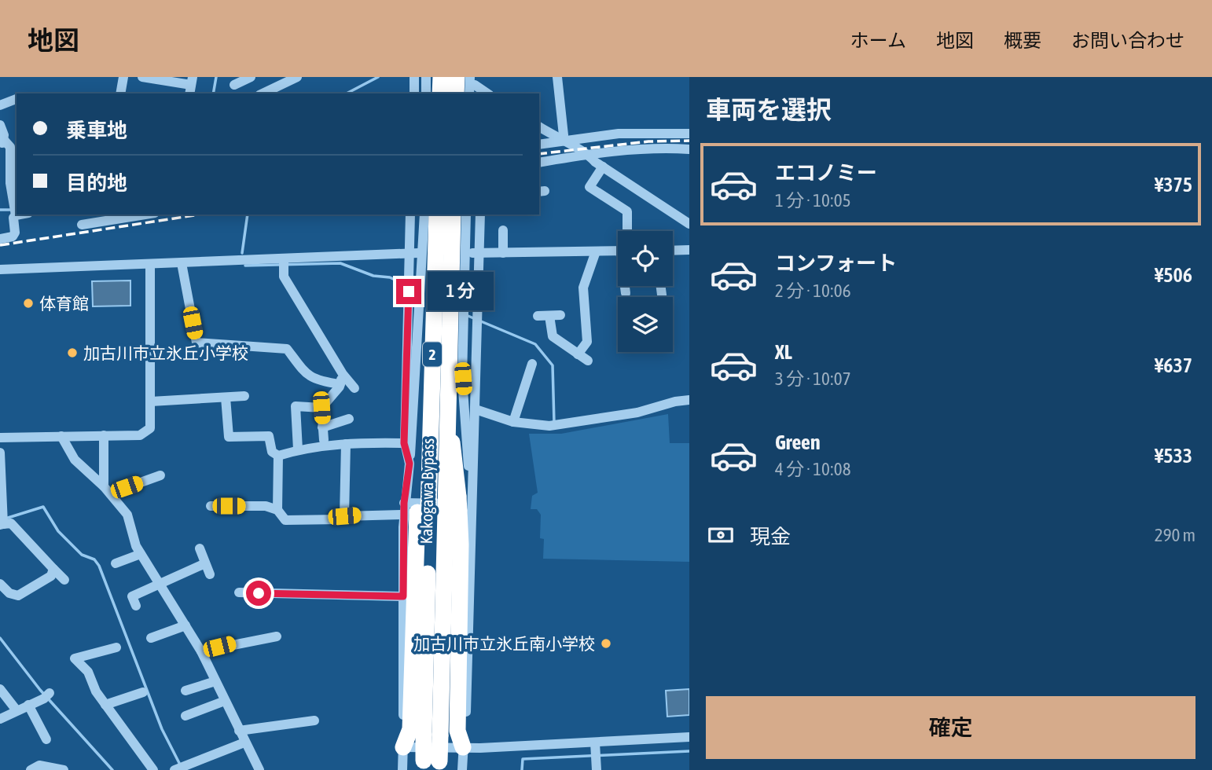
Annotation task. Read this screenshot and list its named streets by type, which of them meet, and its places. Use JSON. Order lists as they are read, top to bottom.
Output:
{
  "streets": {
    "highway": ["2", "Kakogawa Bypass"]
  },
  "places": ["体育館", "加古川市立氷丘小学校", "加古川市立氷丘南小学校"],
  "page": {
    "header": "地図",
    "nav": [
      "ホーム",
      "地図",
      "概要",
      "お問い合わせ"
    ],
    "heading": "車両を選択",
    "banner": ["乗車地", "目的地"],
    "list": [
      {
        "name": "エコノミー",
        "note": "1 分 · 10:05",
        "value": "¥375"
      },
      {
        "name": "コンフォート",
        "note": "2 分 · 10:06",
        "value": "¥506"
      },
      {
        "name": "XL",
        "note": "3 分 · 10:07",
        "value": "¥637"
      },
      {
        "name": "Green",
        "note": "4 分 · 10:08",
        "value": "¥533"
      }
    ],
    "bubble": "1 分",
    "pay": ["現金", "290 m"],
    "buttons": "確定"
  }
}
